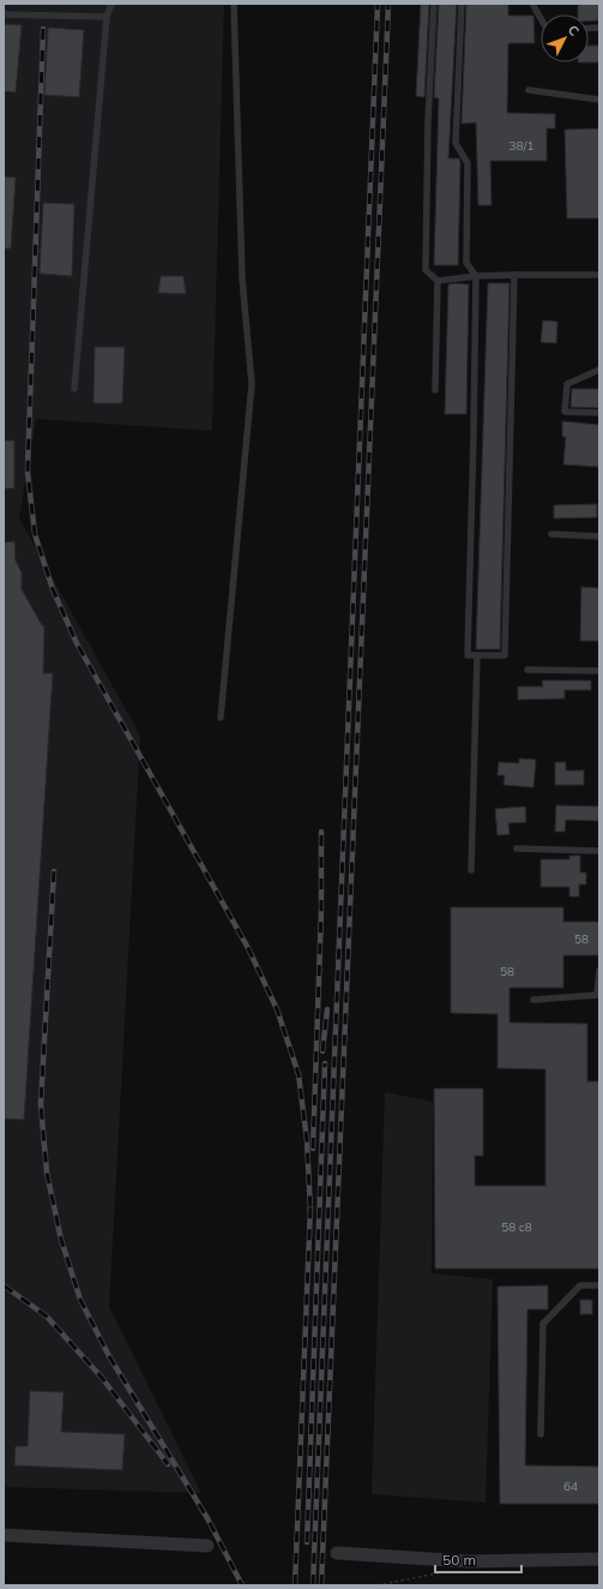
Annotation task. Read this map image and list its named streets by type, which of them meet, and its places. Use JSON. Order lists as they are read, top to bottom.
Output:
{
  "house_numbers": [
    "38/1",
    "58",
    "58",
    "58 с8",
    "64"
  ],
  "scale_bar": "50 m",
  "north": "top right"
}
